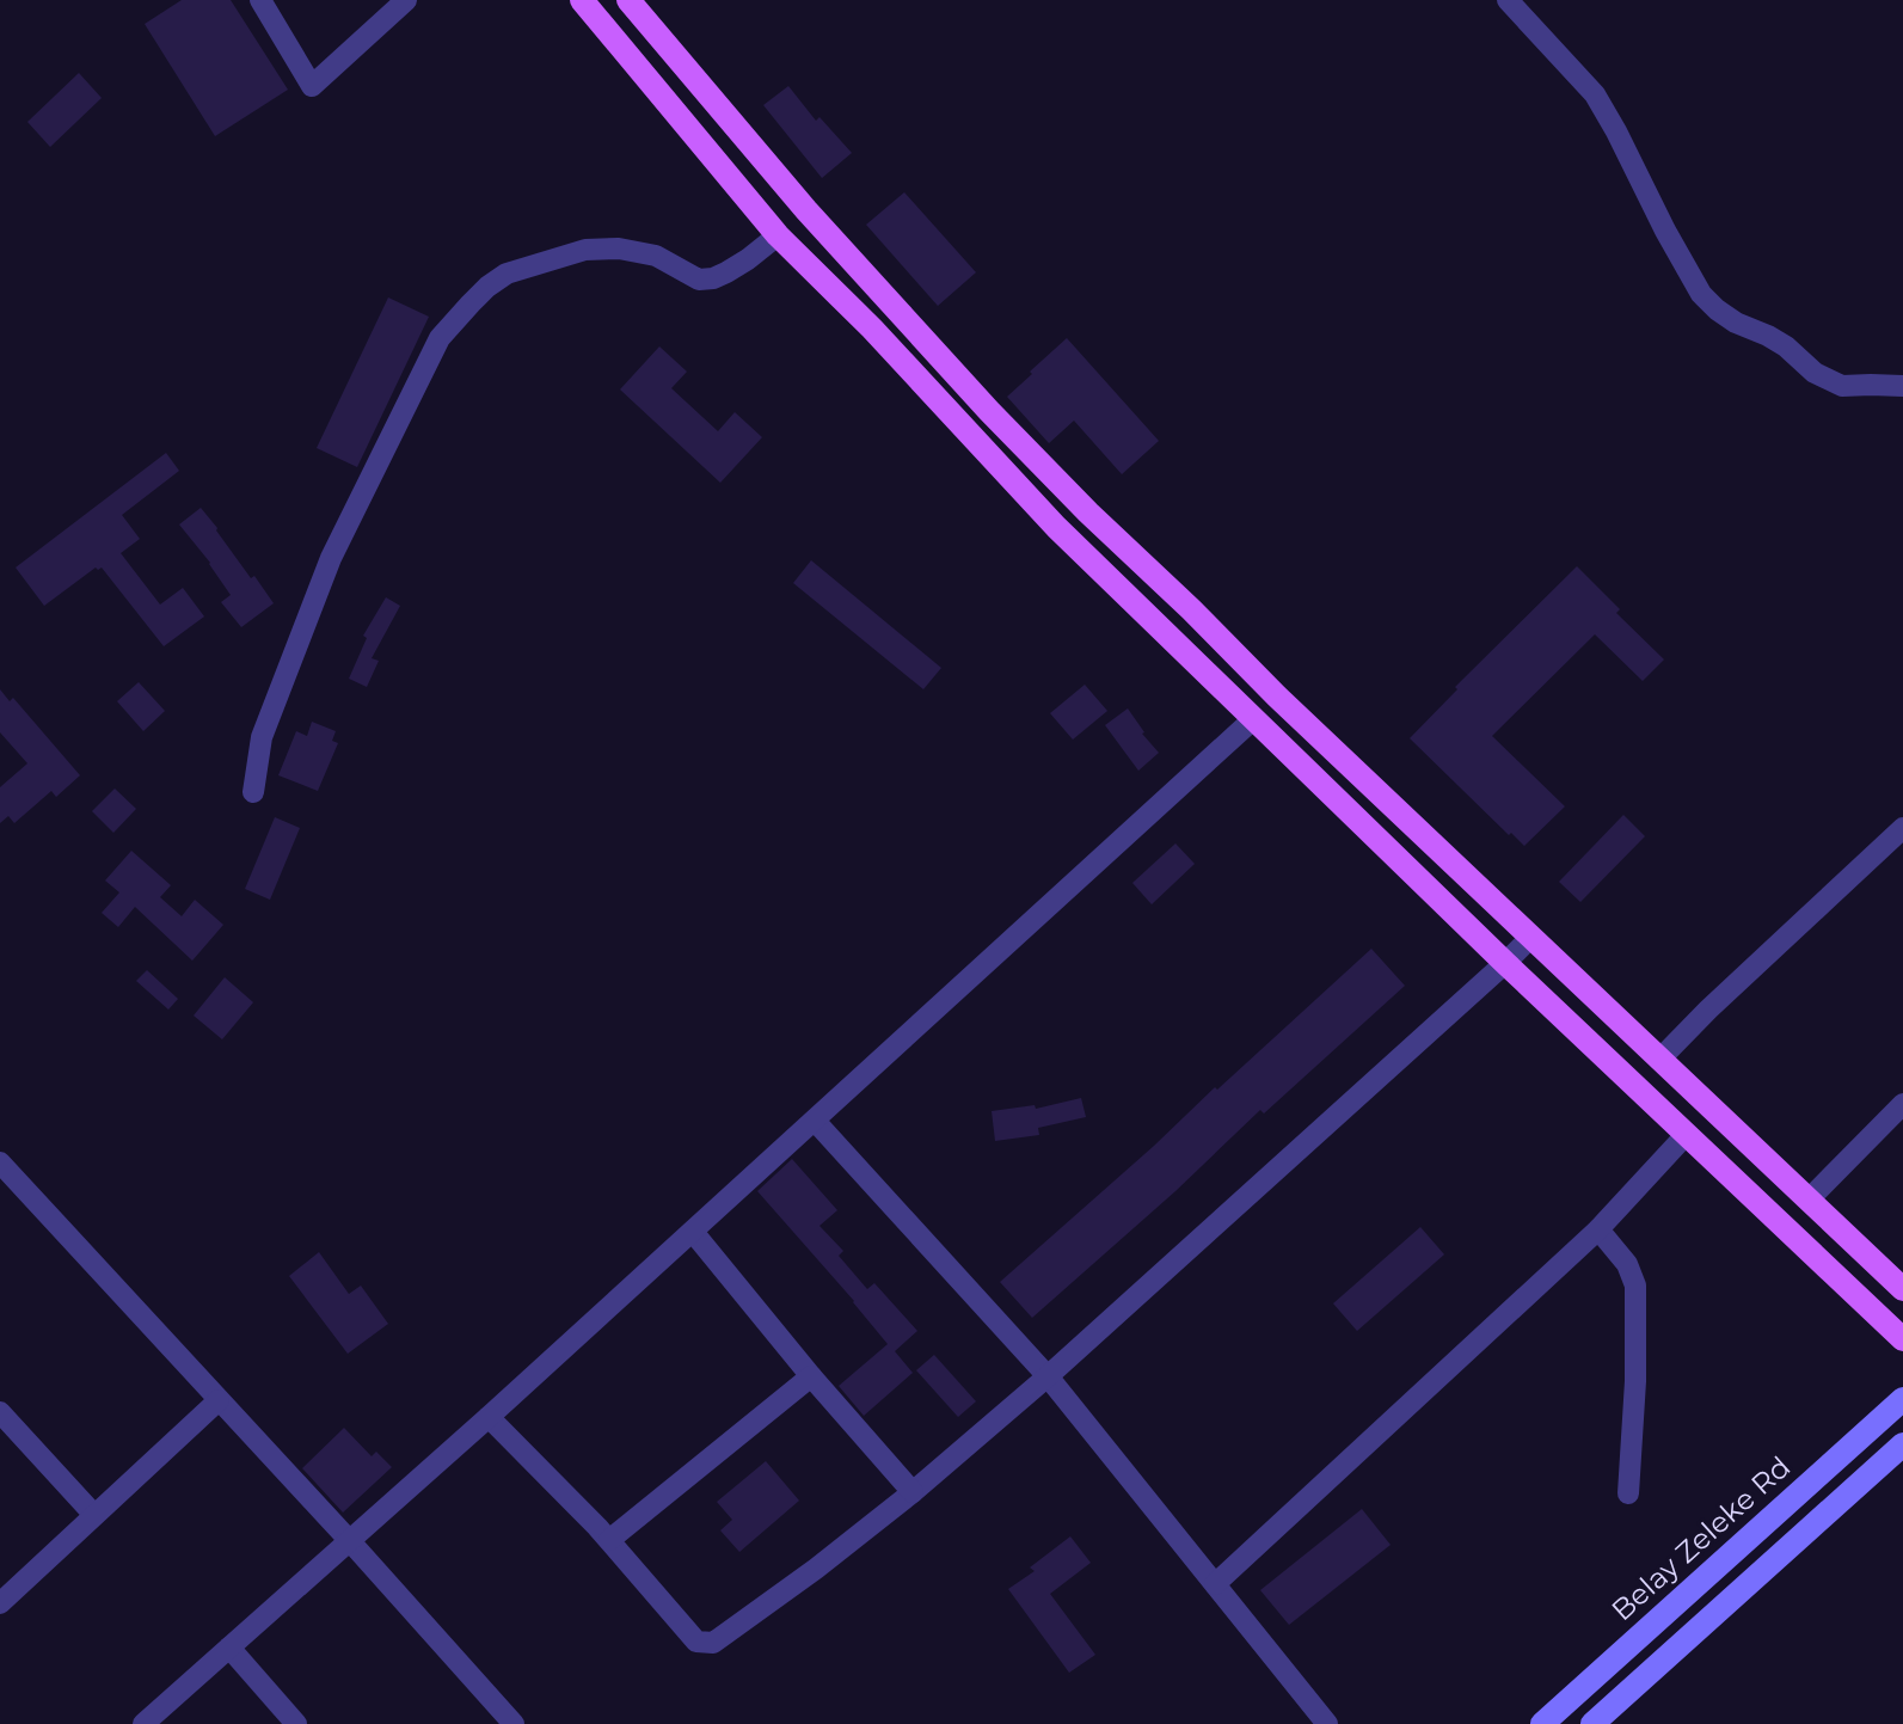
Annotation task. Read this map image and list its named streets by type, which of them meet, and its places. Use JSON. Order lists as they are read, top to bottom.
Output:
{
  "streets": {
    "street": ["Belay Zeleke Rd"]
  }
}
